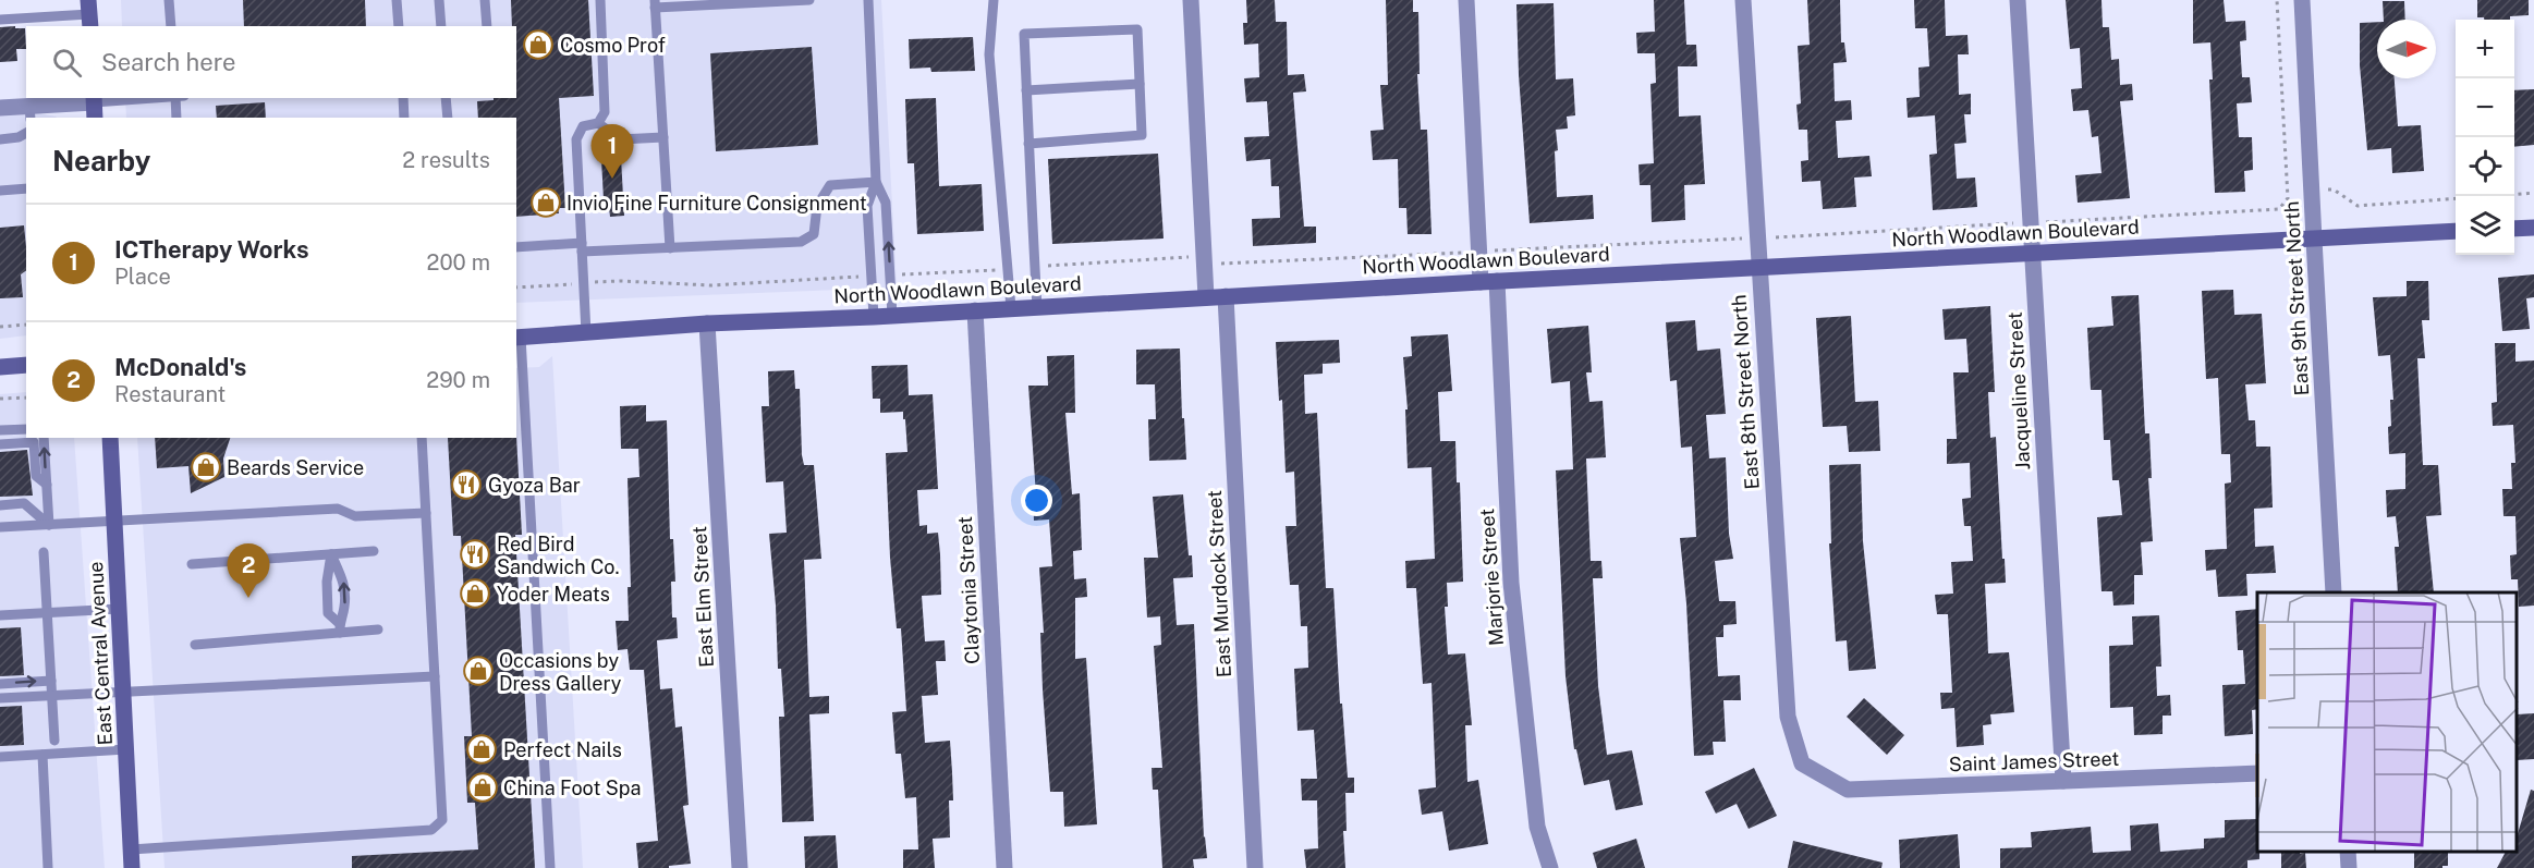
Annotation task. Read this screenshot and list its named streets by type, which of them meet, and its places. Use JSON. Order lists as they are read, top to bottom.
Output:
{
  "streets": {
    "main road": ["North Woodlawn Boulevard", "East Central Avenue"],
    "street": [
      "East 9th Street North",
      "Jacqueline Street",
      "East 8th Street North",
      "Marjorie Street",
      "East Murdock Street",
      "Claytonia Street",
      "East Elm Street",
      "Saint James Street"
    ]
  },
  "crossings": [
    ["North Woodlawn Boulevard", "East 9th Street North"],
    ["North Woodlawn Boulevard", "Jacqueline Street"],
    ["North Woodlawn Boulevard", "East 8th Street North"],
    ["North Woodlawn Boulevard", "Marjorie Street"],
    ["North Woodlawn Boulevard", "East Murdock Street"],
    ["North Woodlawn Boulevard", "Claytonia Street"],
    ["North Woodlawn Boulevard", "East Elm Street"],
    ["Jacqueline Street", "Saint James Street"],
    ["East 8th Street North", "Saint James Street"]
  ],
  "places": {
    "shop": [
      "Cosmo Prof",
      "Invio Fine Furniture Consignment",
      "Beards Service",
      "Yoder Meats",
      "Occasions by Dress Gallery",
      "Perfect Nails",
      "China Foot Spa"
    ],
    "restaurant": ["Gyoza Bar", "Red Bird Sandwich Co."]
  },
  "north": "right",
  "page": {
    "map_buttons": ["+", "−"],
    "search": "Search here",
    "heading": ["Nearby", "2 results"],
    "pins": ["1", "2"],
    "list": [
      {
        "mark": "1",
        "name": "ICTherapy Works",
        "note": "Place",
        "value": "200 m"
      },
      {
        "mark": "2",
        "name": "McDonald's",
        "note": "Restaurant",
        "value": "290 m"
      }
    ]
  }
}
